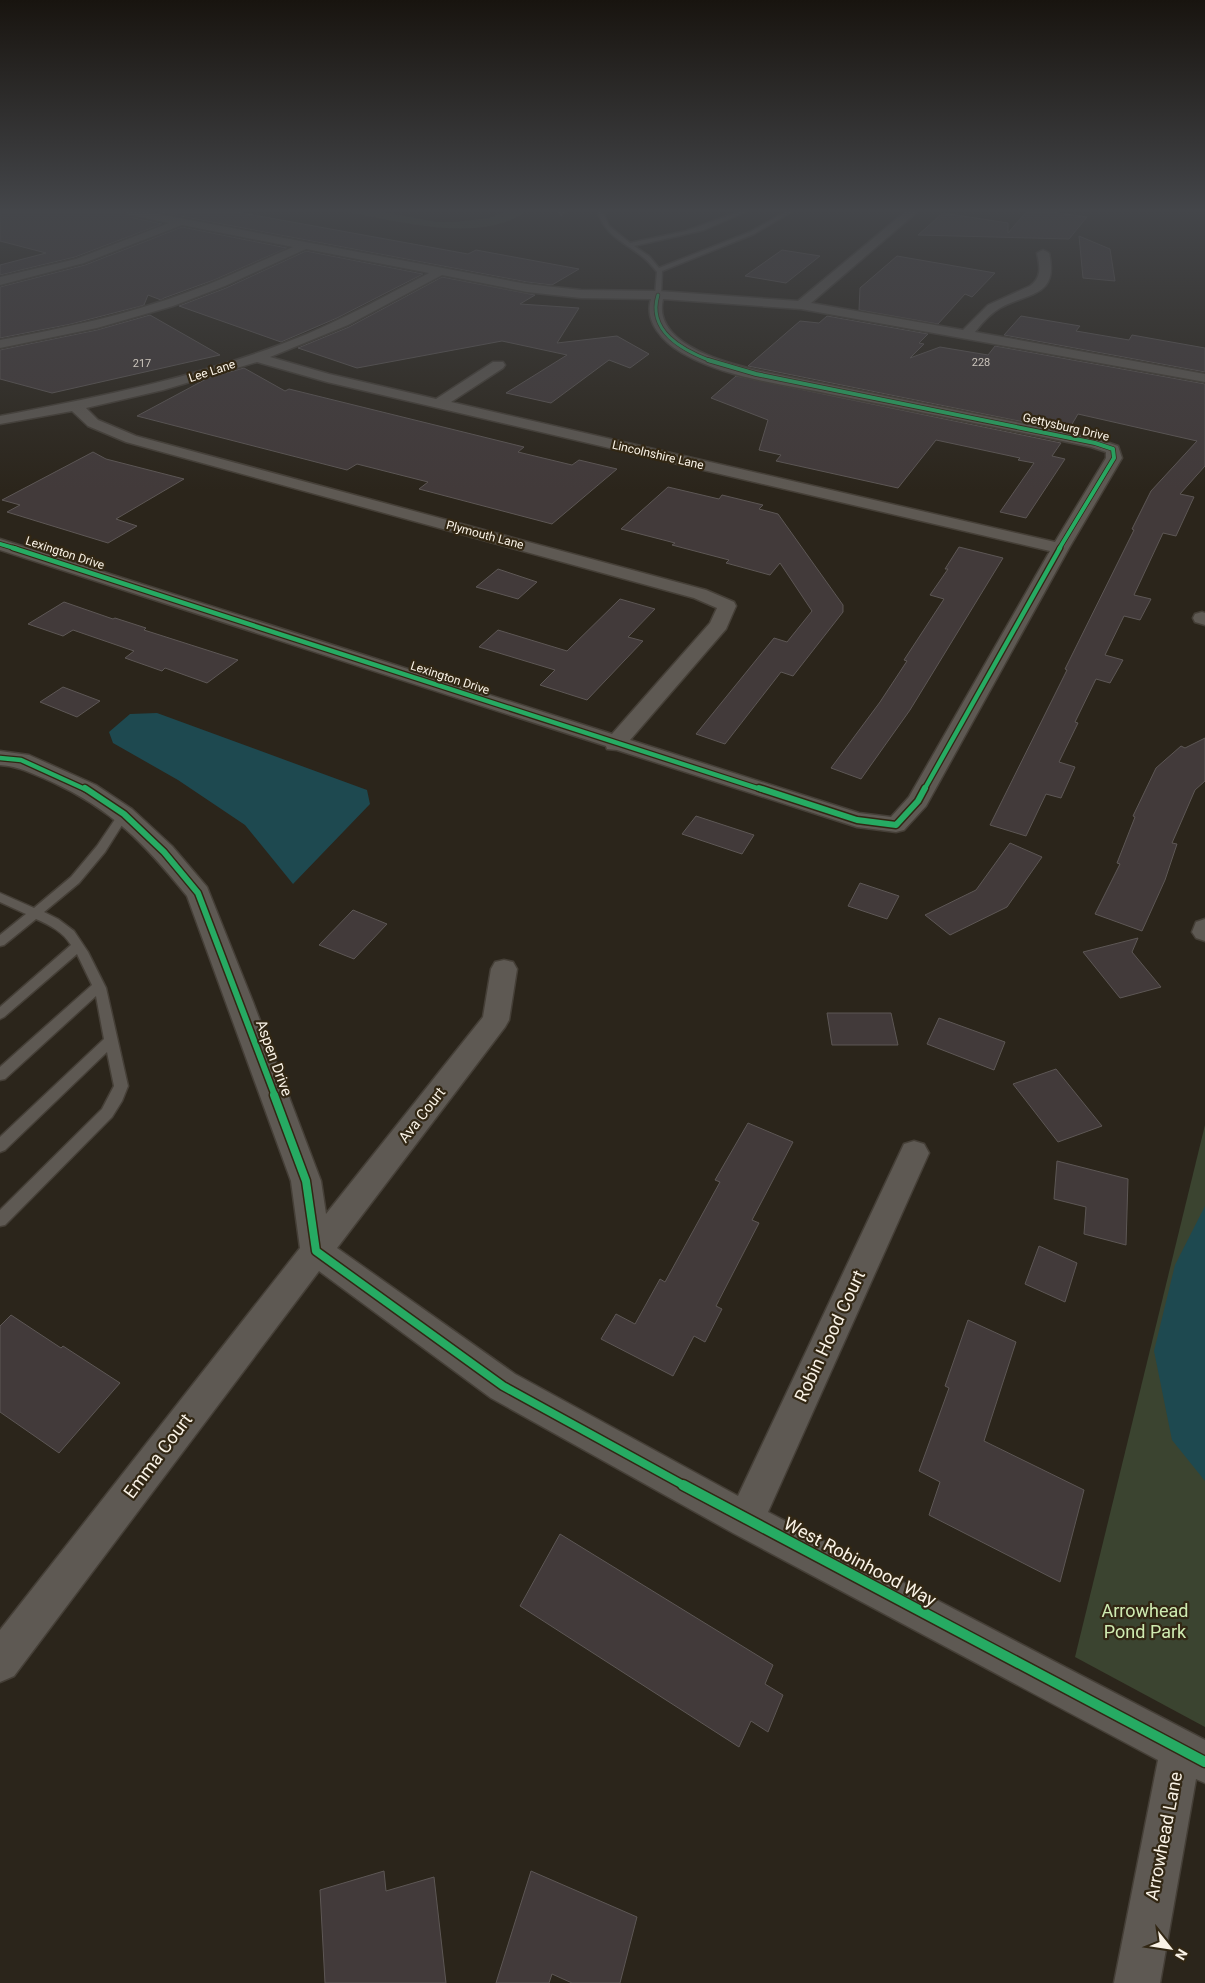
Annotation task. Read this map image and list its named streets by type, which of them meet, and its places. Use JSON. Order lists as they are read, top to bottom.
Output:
{
  "streets": {
    "street": [
      "Lee Lane",
      "Gettysburg Drive",
      "Lincolnshire Lane",
      "Plymouth Lane",
      "Lexington Drive",
      "Aspen Drive",
      "Ava Court",
      "Robin Hood Court",
      "Emma Court",
      "West Robinhood Way",
      "Arrowhead Lane"
    ]
  },
  "crossings": [
    ["Lee Lane", "Lincolnshire Lane"],
    ["Lee Lane", "Plymouth Lane"],
    ["Gettysburg Drive", "Lincolnshire Lane"],
    ["Gettysburg Drive", "Lexington Drive"],
    ["Plymouth Lane", "Lexington Drive"],
    ["Aspen Drive", "Ava Court"],
    ["Aspen Drive", "Emma Court"],
    ["Aspen Drive", "West Robinhood Way"],
    ["Ava Court", "Emma Court"],
    ["Ava Court", "West Robinhood Way"],
    ["Robin Hood Court", "West Robinhood Way"],
    ["Emma Court", "West Robinhood Way"],
    ["West Robinhood Way", "Arrowhead Lane"]
  ],
  "parks": ["Arrowhead Pond Park"],
  "house_numbers": ["228", "217"],
  "north": "bottom right"
}
